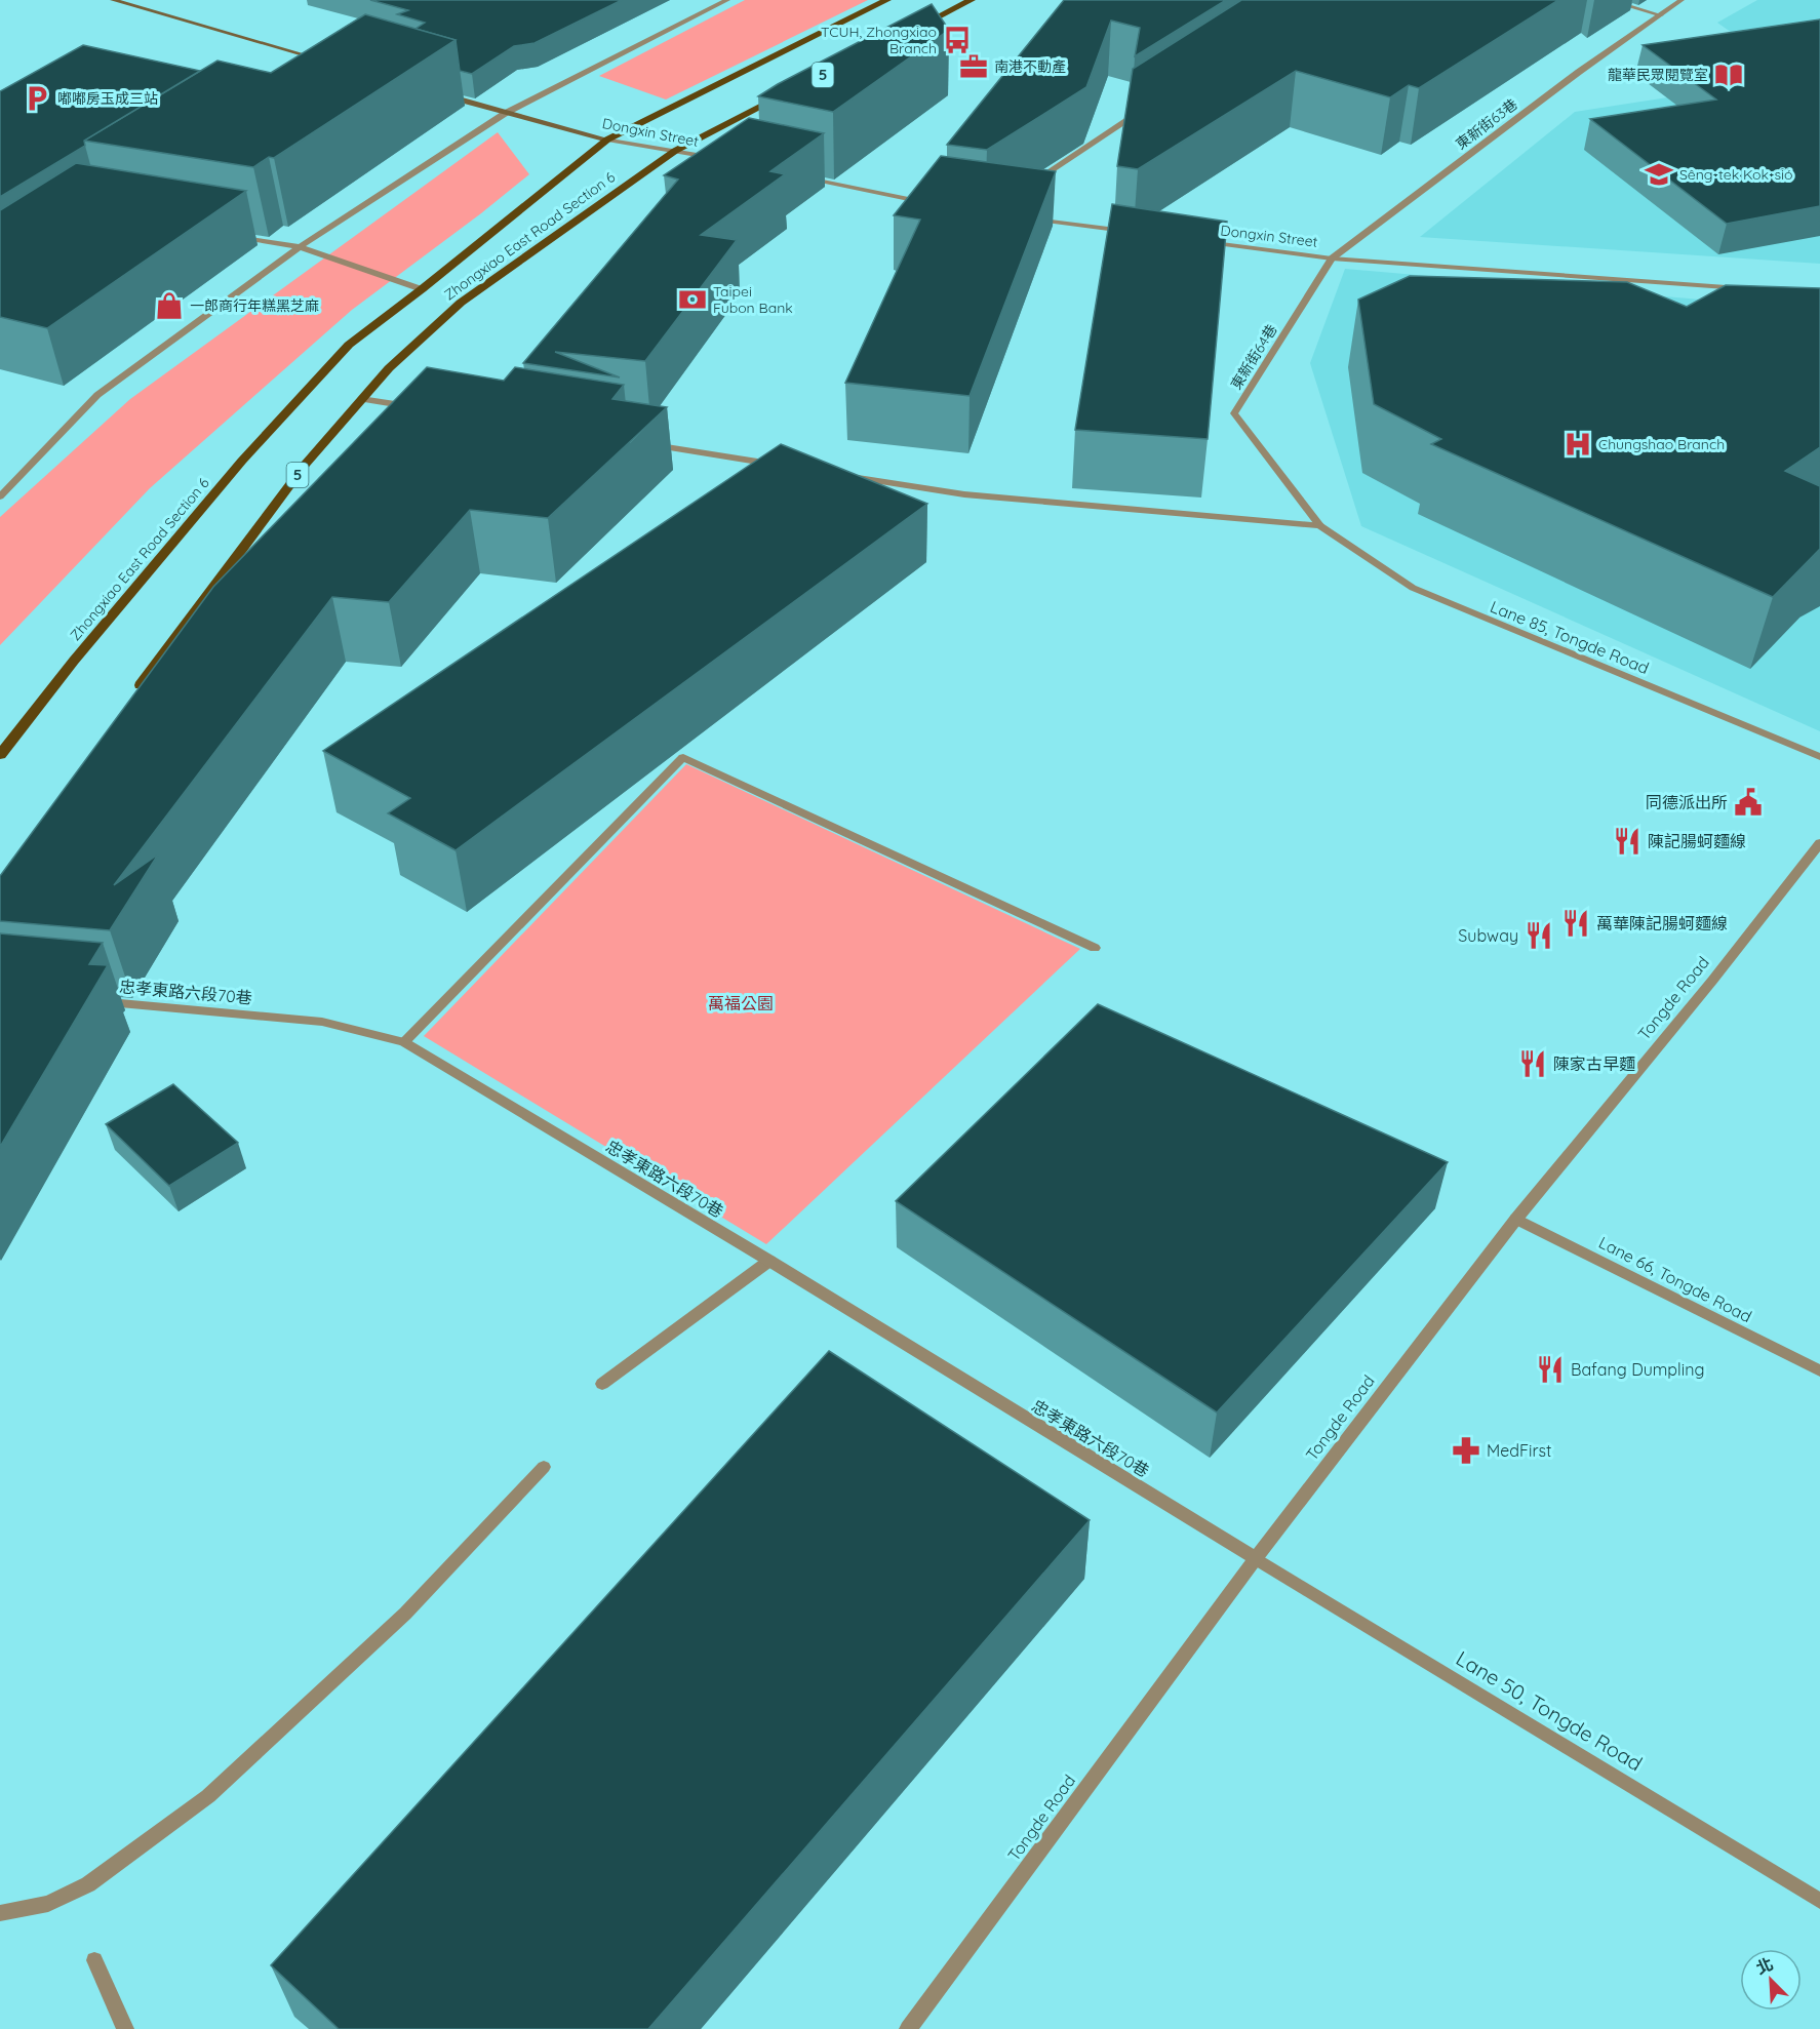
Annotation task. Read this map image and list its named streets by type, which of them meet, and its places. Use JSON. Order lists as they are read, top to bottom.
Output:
{
  "streets": {
    "main road": ["5", "Dongxin Street", "Zhongxiao East Road Section 6"],
    "street": [
      "東新街63巷",
      "東新街64巷",
      "Lane 85, Tongde Road",
      "忠孝東路六段70巷",
      "Tongde Road",
      "Lane 66, Tongde Road",
      "Lane 50, Tongde Road"
    ]
  },
  "crossings": [
    ["東新街63巷", "Dongxin Street"],
    ["東新街63巷", "東新街64巷"],
    ["Dongxin Street", "Zhongxiao East Road Section 6"],
    ["Dongxin Street", "東新街64巷"],
    ["東新街64巷", "Lane 85, Tongde Road"],
    ["忠孝東路六段70巷", "Tongde Road"],
    ["忠孝東路六段70巷", "Lane 50, Tongde Road"],
    ["Tongde Road", "Lane 66, Tongde Road"],
    ["Tongde Road", "Lane 50, Tongde Road"]
  ],
  "parks": ["萬福公園"],
  "places": {
    "bus stop": ["TCUH, Zhongxiao Branch"],
    "office": ["南港不動產"],
    "library": ["龍華民眾閱覽室"],
    "parking": ["嘟嘟房玉成三站"],
    "school or university": ["Sêng-tek Kok-sió"],
    "bank": ["Taipei Fubon Bank"],
    "shop": ["一郎商行年糕黑芝麻"],
    "hospital": ["Chungshao Branch"],
    "public building": ["同德派出所"],
    "restaurant": [
      "陳記腸蚵麵線",
      "萬華陳記腸蚵麵線",
      "Subway",
      "陳家古早麵",
      "Bafang Dumpling"
    ],
    "pharmacy": ["MedFirst"]
  },
  "north": "top left"
}
